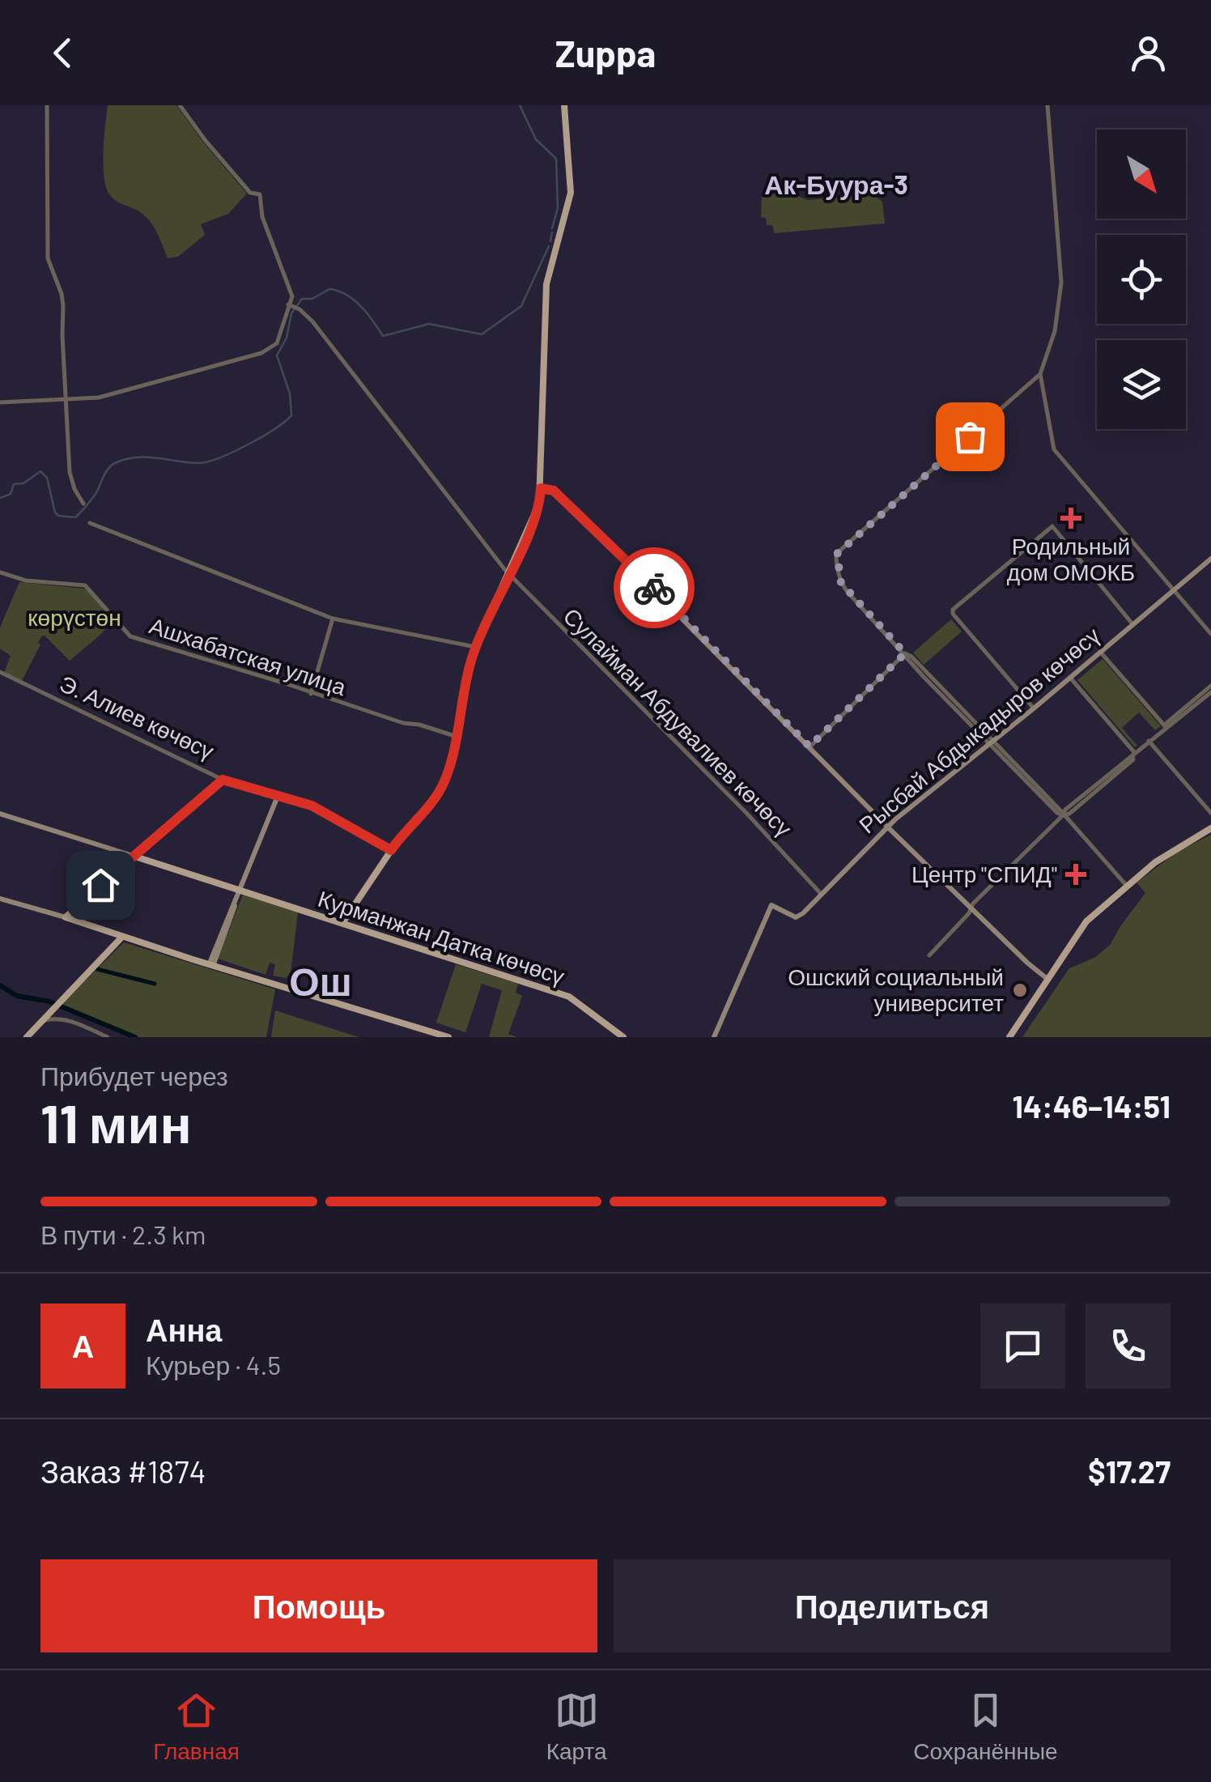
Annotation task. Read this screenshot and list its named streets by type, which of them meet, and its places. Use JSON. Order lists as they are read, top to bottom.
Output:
{
  "streets": {
    "main road": ["Э. Алиев көчөсү", "Рысбай Абдыкадыров көчөсү", "Курманжан Датка көчөсү"],
    "street": ["Ашхабатская улица", "Сулайман Абдувалиев көчөсү"]
  },
  "crossings": [
    ["Сулайман Абдувалиев көчөсү", "Рысбай Абдыкадыров көчөсү"]
  ],
  "districts": ["Ак-Буура-3", "Ош"],
  "parks": ["көрүстөн"],
  "places": {
    "health": ["Родильный дом ОМОКБ", "Центр \"СПИД\""],
    "other": ["Ошский социальный университет"]
  },
  "north": "bottom right",
  "page": {
    "header": "Zuppa",
    "heading": ["11 мин", "Прибудет через", "14:46–14:51"],
    "panel": [
      "Анна",
      "Курьер · 4.5",
      "Заказ #1874",
      "$17.27"
    ],
    "bar": "В пути · 2.3 km",
    "round": "А",
    "buttons": ["Помощь", "Поделиться"],
    "tabs": ["Главная", "Карта", "Сохранённые"]
  }
}
